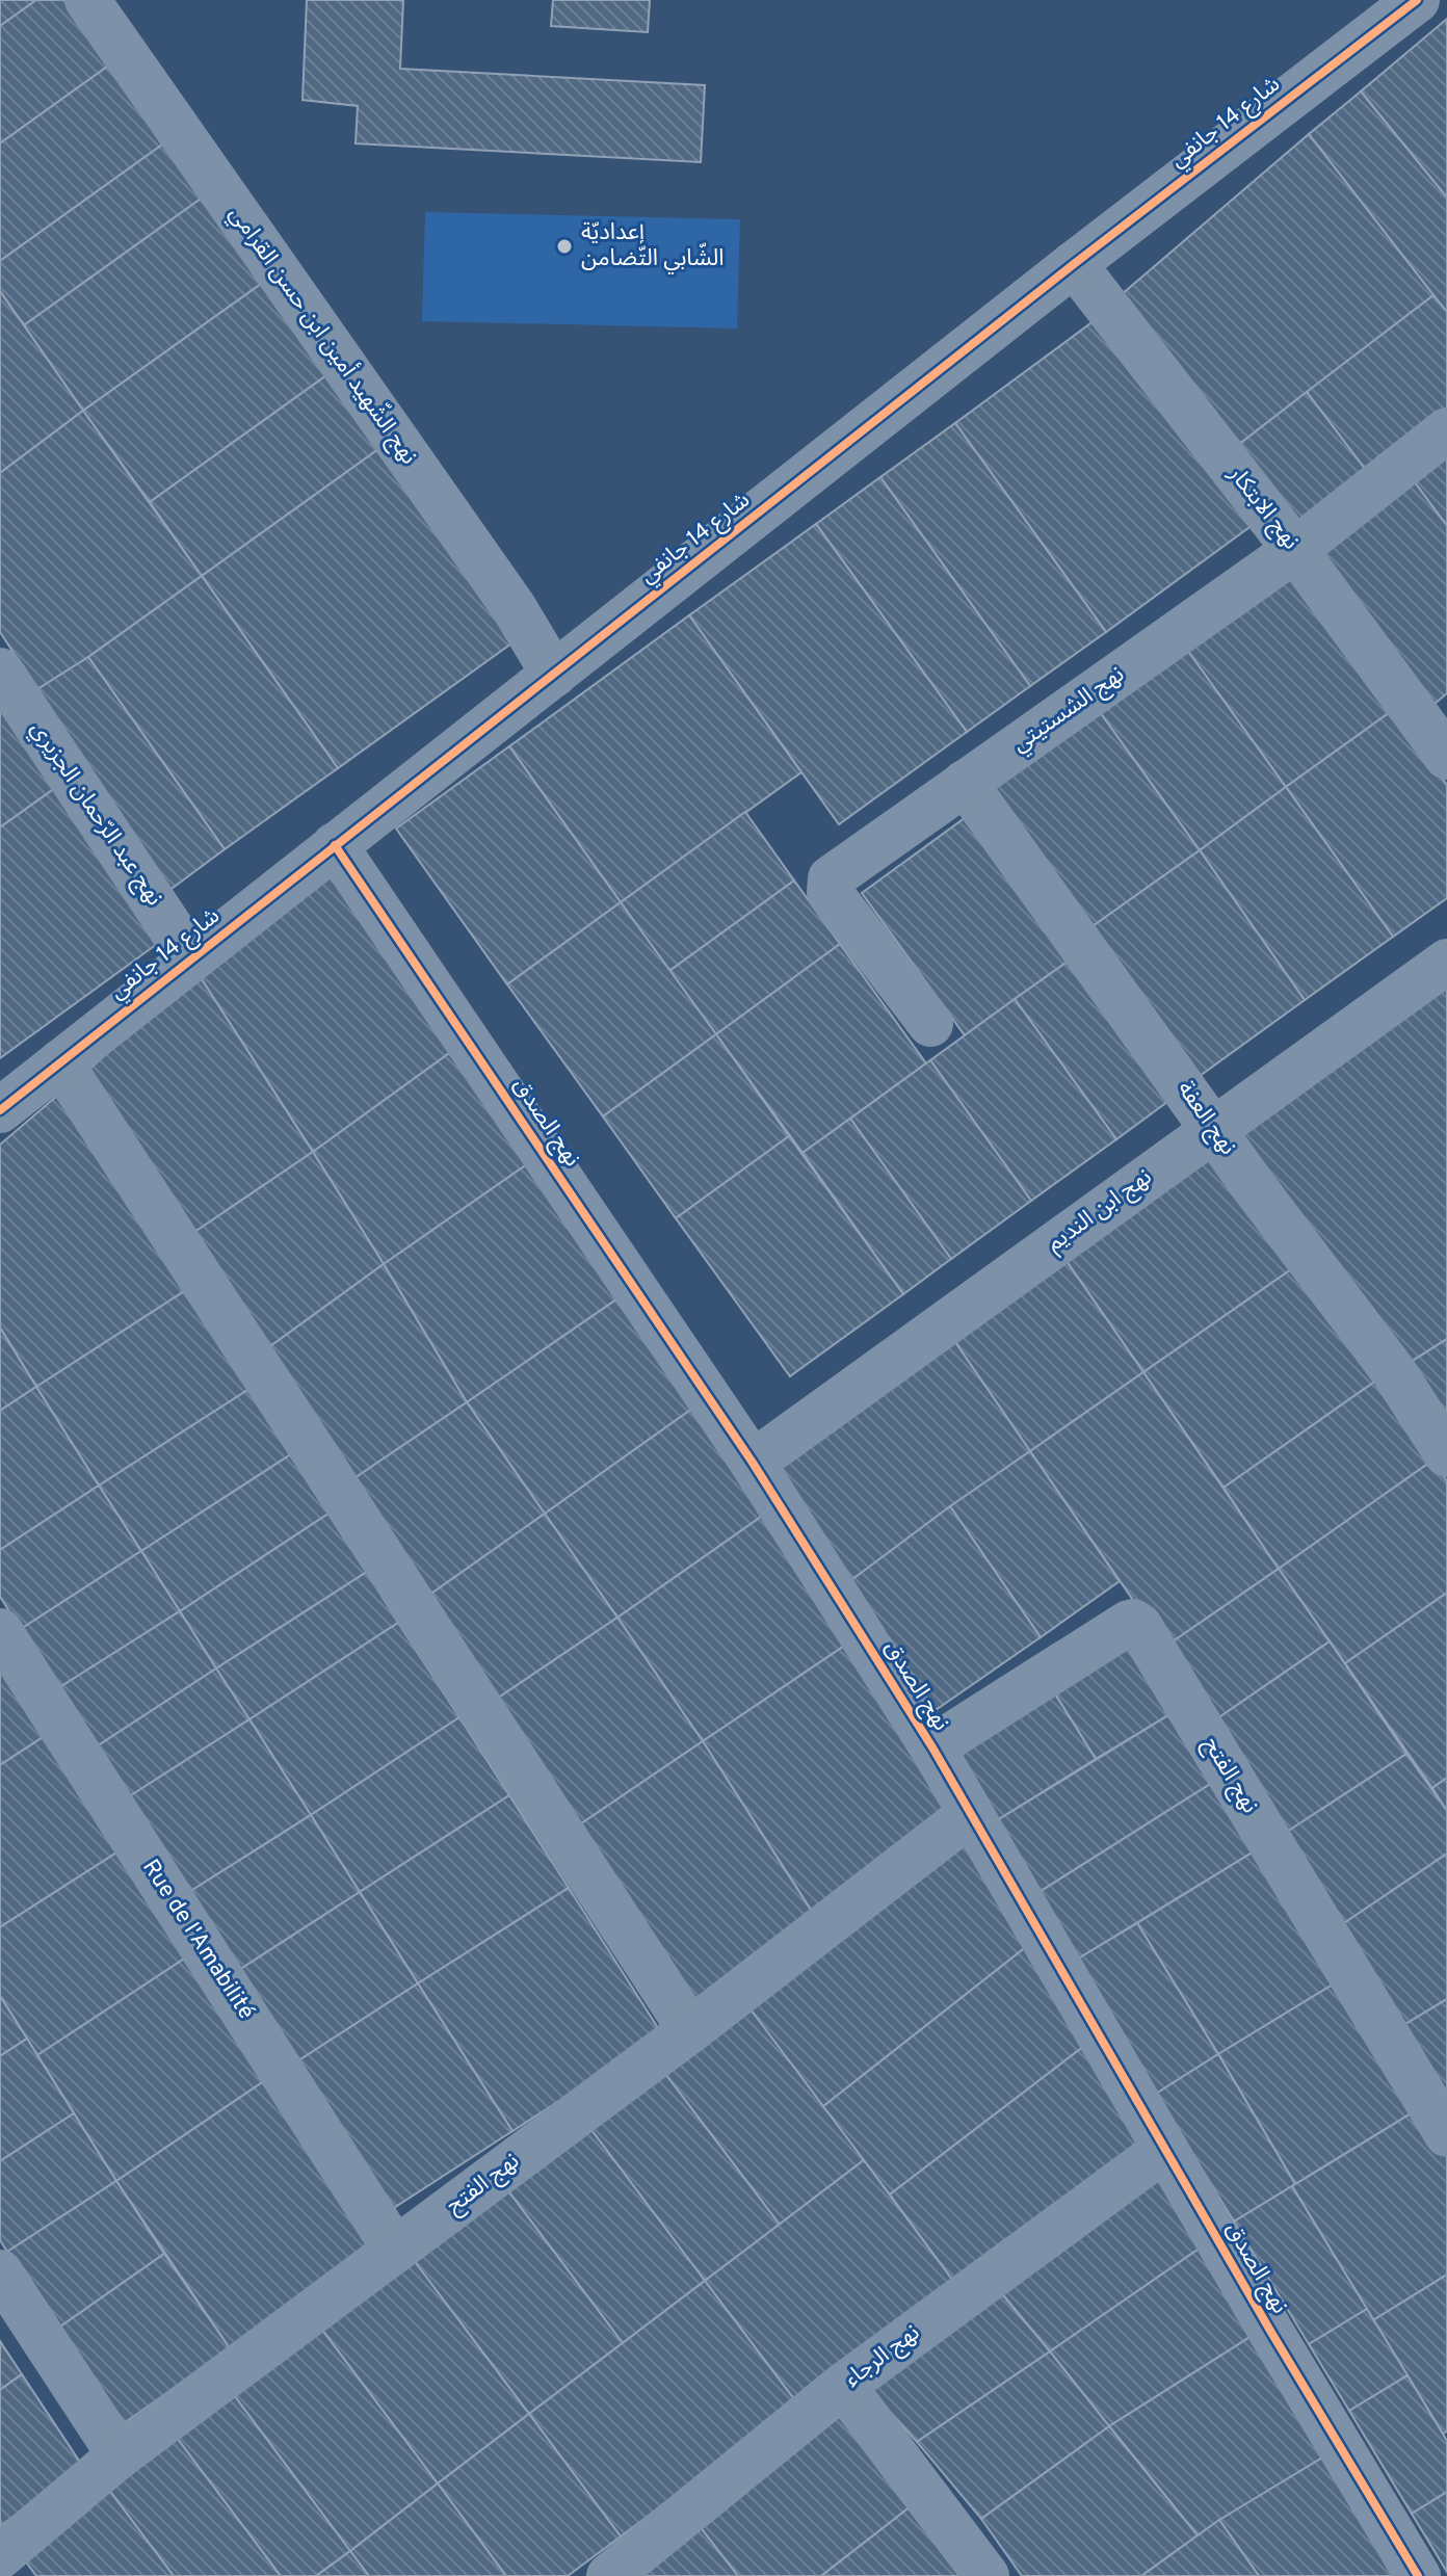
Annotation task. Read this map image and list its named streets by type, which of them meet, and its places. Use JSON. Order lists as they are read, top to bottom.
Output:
{
  "streets": {
    "street": [
      "شارع 14 جانفي",
      "نهج الشّهيد أمين ابن حسن القرامي",
      "نهج الابتكار",
      "نهج الشستيتي",
      "نهج عبد الرّحمان الجزيري",
      "نهج العفة",
      "نهج الصدق",
      "نهج ابن النديم",
      "نهج الفتح",
      "Rue de l'Amabilité",
      "نهج الرجاء"
    ]
  },
  "crossings": [
    ["شارع 14 جانفي", "نهج الشّهيد أمين ابن حسن القرامي"],
    ["شارع 14 جانفي", "نهج الابتكار"],
    ["شارع 14 جانفي", "نهج عبد الرّحمان الجزيري"],
    ["شارع 14 جانفي", "نهج الصدق"],
    ["نهج الابتكار", "نهج الشستيتي"],
    ["نهج الشستيتي", "نهج العفة"],
    ["نهج العفة", "نهج ابن النديم"],
    ["نهج الصدق", "نهج ابن النديم"],
    ["نهج الصدق", "نهج الفتح"],
    ["نهج الصدق", "نهج الرجاء"],
    ["نهج الفتح", "Rue de l'Amabilité"]
  ],
  "places": ["إعداديّة الشّابي التّضامن"]
}
